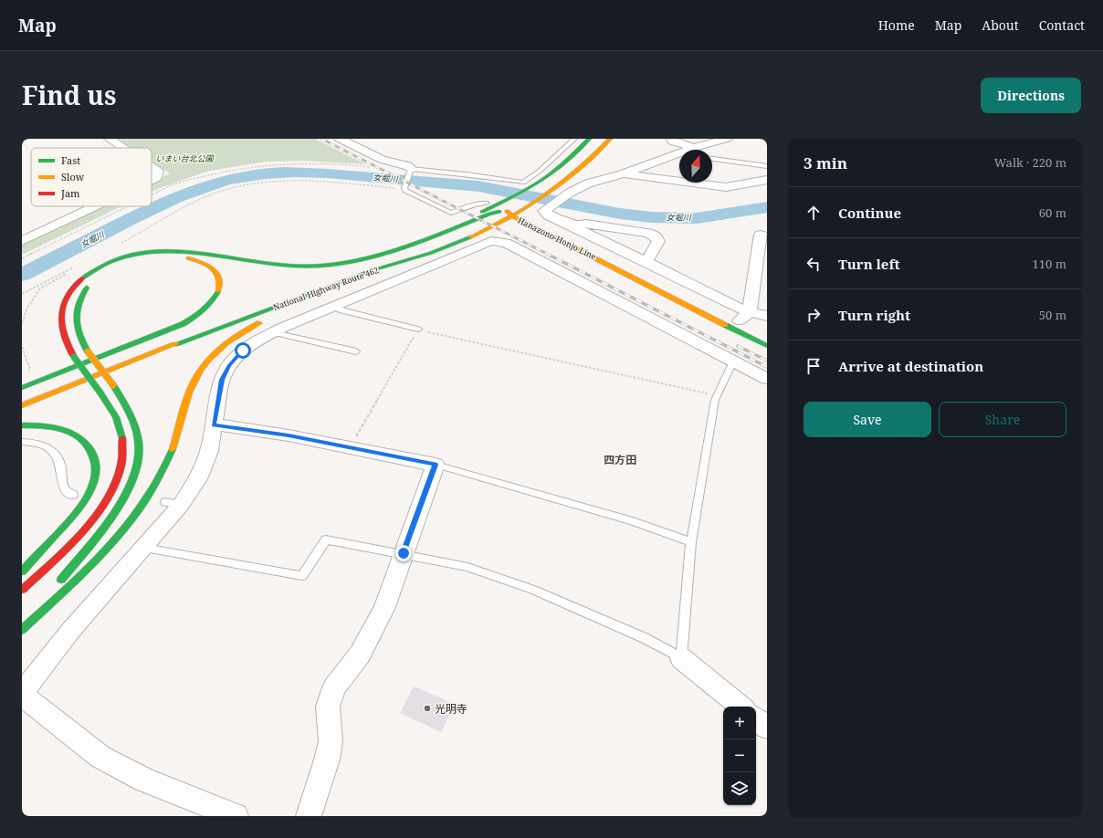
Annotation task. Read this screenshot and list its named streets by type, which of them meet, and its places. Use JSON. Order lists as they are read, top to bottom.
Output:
{
  "streets": {
    "main road": ["Hanazono-Honjo Line", "National Highway Route 462"]
  },
  "crossings": [
    ["Hanazono-Honjo Line", "National Highway Route 462"]
  ],
  "districts": ["四方田"],
  "water": ["女堀川"],
  "parks": ["いまい台北公園"],
  "places": ["光明寺"],
  "legend": ["Fast", "Slow", "Jam"],
  "north": "top",
  "page": {
    "header": "Map",
    "nav": [
      "Home",
      "Map",
      "About",
      "Contact"
    ],
    "title": "Find us",
    "buttons": [
      "Directions",
      ["Save", "Share"]
    ],
    "heading": ["3 min", "Walk · 220 m"],
    "list": [
      ["Continue", "60 m"],
      ["Turn left", "110 m"],
      ["Turn right", "50 m"],
      "Arrive at destination"
    ],
    "map_buttons": ["+", "−"]
  }
}
